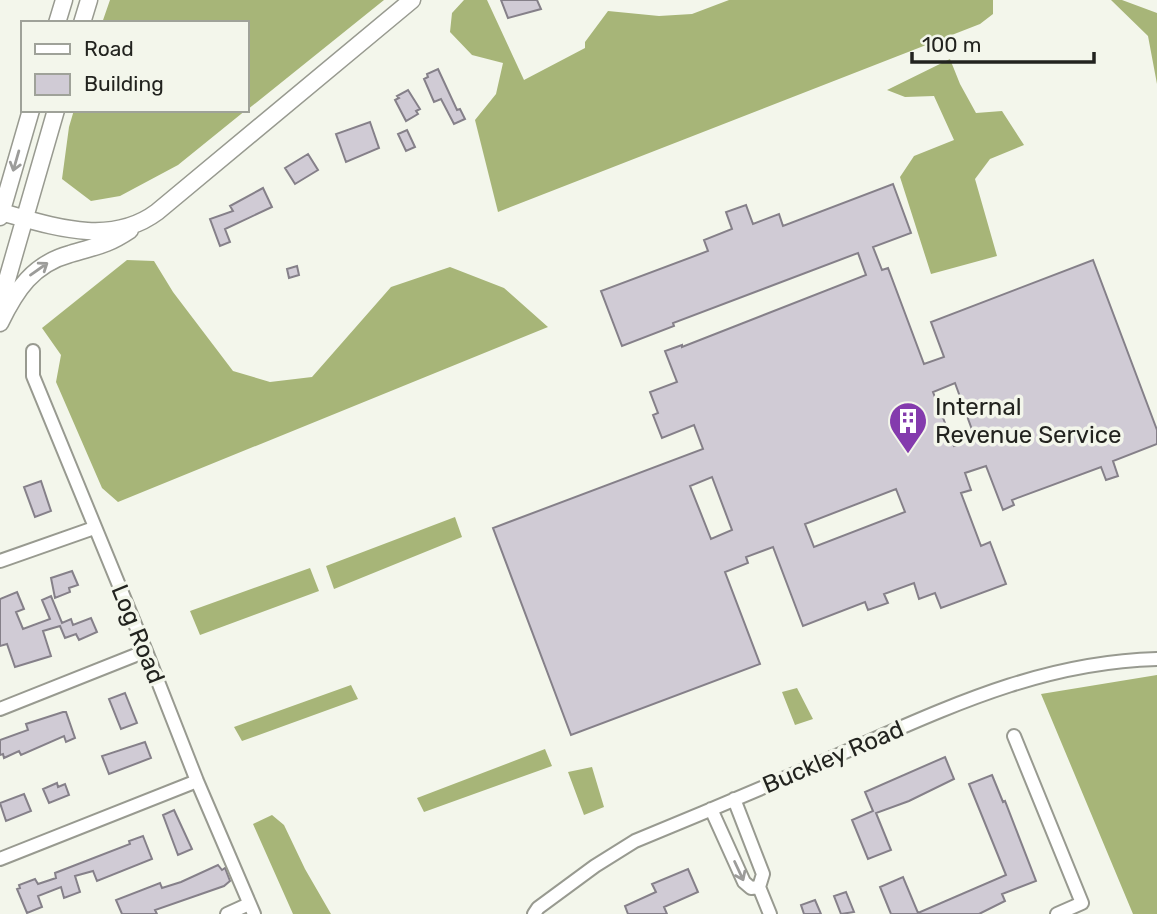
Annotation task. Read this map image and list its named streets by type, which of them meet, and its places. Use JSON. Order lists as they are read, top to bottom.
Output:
{
  "streets": {
    "street": ["Log Road", "Buckley Road"]
  },
  "places": {
    "building": ["Internal Revenue Service"]
  },
  "legend": ["Road", "Building"],
  "scale_bar": "100 m"
}
